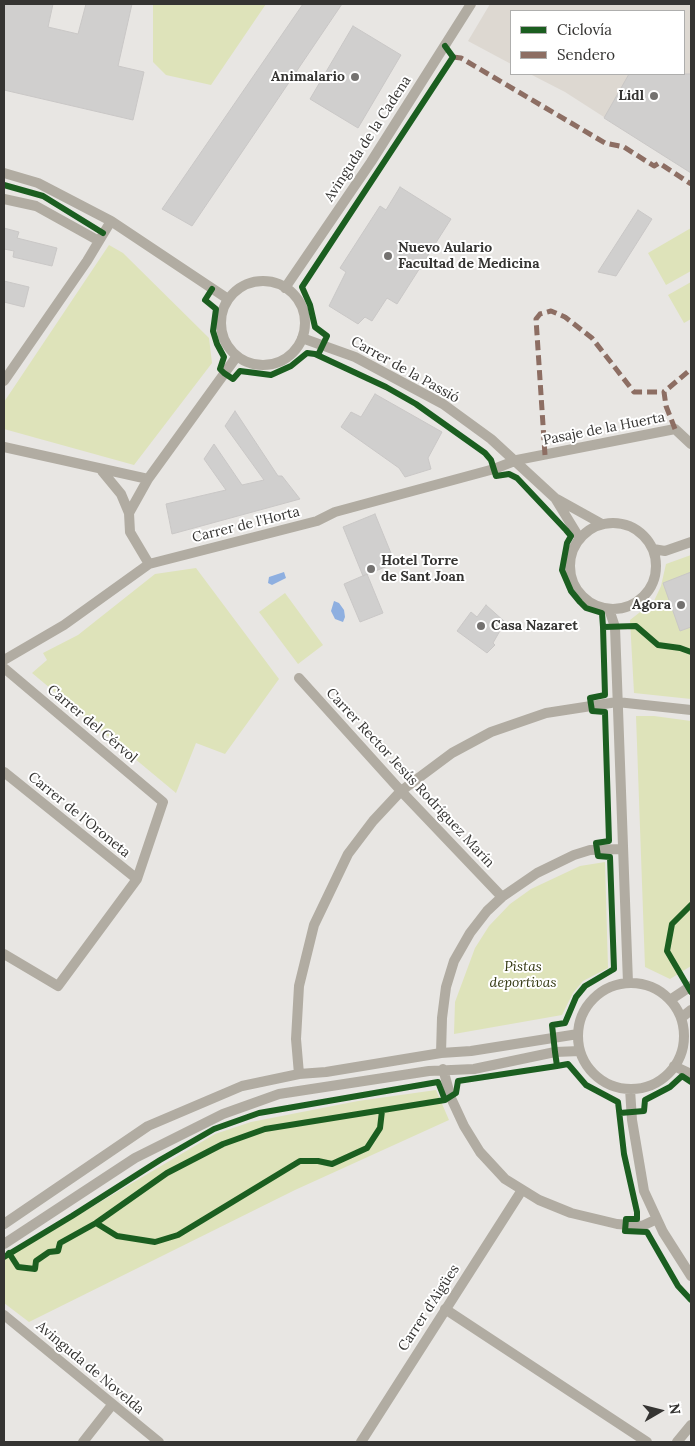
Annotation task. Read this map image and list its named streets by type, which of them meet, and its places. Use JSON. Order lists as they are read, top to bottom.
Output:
{
  "streets": {
    "street": [
      "Avinguda de la Cadena",
      "Carrer de la Passió",
      "Pasaje de la Huerta",
      "Carrer de l'Horta",
      "Carrer del Cérvol",
      "Carrer Rector Jesús Rodríguez Marín",
      "Carrer de l'Oroneta",
      "Carrer d'Aigües",
      "Avinguda de Novelda"
    ]
  },
  "crossings": [
    ["Avinguda de la Cadena", "Carrer de la Passió"],
    ["Carrer de la Passió", "Pasaje de la Huerta"],
    ["Carrer de la Passió", "Carrer de l'Horta"],
    ["Pasaje de la Huerta", "Carrer de l'Horta"],
    ["Carrer del Cérvol", "Carrer de l'Oroneta"]
  ],
  "parks": ["Pistas deportivas"],
  "places": [
    "Animalario",
    "Lidl",
    "Nuevo Aulario Facultad de Medicina",
    "Hotel Torre de Sant Joan",
    "Agora",
    "Casa Nazaret"
  ],
  "legend": ["Ciclovía", "Sendero"],
  "north": "right"
}
